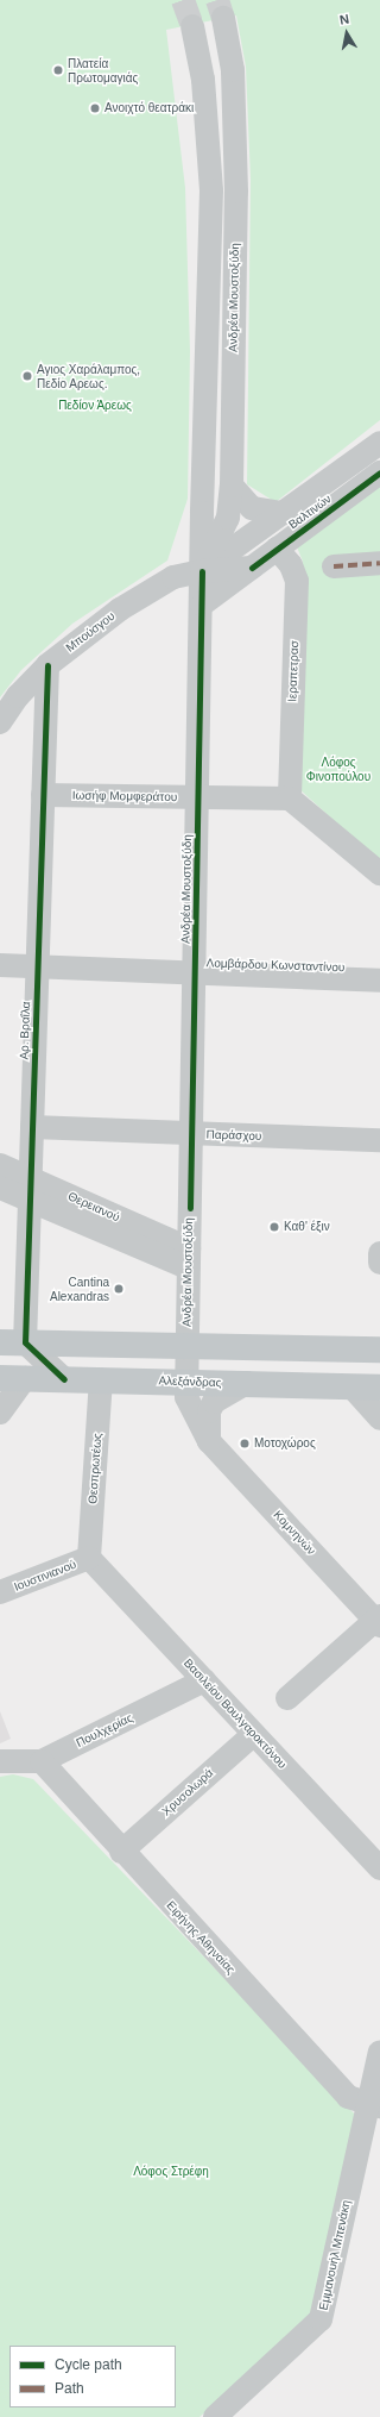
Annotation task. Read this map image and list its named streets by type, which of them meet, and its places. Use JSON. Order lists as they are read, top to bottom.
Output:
{
  "streets": {
    "main road": ["Αλεξάνδρας"],
    "street": [
      "Ανδρέα Μουστοξύδη",
      "Βαλτινών",
      "Μπούσγου",
      "Ιεραπετρασ",
      "Ιωσήφ Μομφεράτου",
      "Λομβάρδου Κωνσταντίνου",
      "Αρ. Βραΐλα",
      "Παράσχου",
      "Θερειανού",
      "Θεσπρωτέως",
      "Κομνηνών",
      "Ιουστινιανού",
      "Βασιλείου Βουλγαροκτόνου",
      "Πουλχερίας",
      "Χρυσολωρά",
      "Ειρήνης Αθηναίας",
      "Εμμανουήλ Μπενάκη"
    ]
  },
  "crossings": [
    ["Ανδρέα Μουστοξύδη", "Βαλτινών"],
    ["Ανδρέα Μουστοξύδη", "Μπούσγου"],
    ["Ανδρέα Μουστοξύδη", "Ιωσήφ Μομφεράτου"],
    ["Ανδρέα Μουστοξύδη", "Λομβάρδου Κωνσταντίνου"],
    ["Ανδρέα Μουστοξύδη", "Παράσχου"],
    ["Ανδρέα Μουστοξύδη", "Θερειανού"],
    ["Ανδρέα Μουστοξύδη", "Κομνηνών"],
    ["Βαλτινών", "Μπούσγου"],
    ["Βαλτινών", "Ιεραπετρασ"],
    ["Μπούσγου", "Αρ. Βραΐλα"],
    ["Ιεραπετρασ", "Ιωσήφ Μομφεράτου"],
    ["Ιωσήφ Μομφεράτου", "Αρ. Βραΐλα"],
    ["Λομβάρδου Κωνσταντίνου", "Αρ. Βραΐλα"],
    ["Αρ. Βραΐλα", "Παράσχου"],
    ["Αρ. Βραΐλα", "Θερειανού"],
    ["Αλεξάνδρας", "Θεσπρωτέως"],
    ["Αλεξάνδρας", "Κομνηνών"],
    ["Θεσπρωτέως", "Ιουστινιανού"],
    ["Θεσπρωτέως", "Βασιλείου Βουλγαροκτόνου"],
    ["Ιουστινιανού", "Βασιλείου Βουλγαροκτόνου"],
    ["Βασιλείου Βουλγαροκτόνου", "Πουλχερίας"],
    ["Βασιλείου Βουλγαροκτόνου", "Χρυσολωρά"],
    ["Πουλχερίας", "Ειρήνης Αθηναίας"],
    ["Χρυσολωρά", "Ειρήνης Αθηναίας"],
    ["Ειρήνης Αθηναίας", "Εμμανουήλ Μπενάκη"]
  ],
  "parks": ["Πεδίον Άρεως", "Λόφος Φινοπούλου", "Λόφος Στρέφη"],
  "places": [
    "Πλατεία Πρωτομαγιάς",
    "Ανοιχτό θεατράκι",
    "Αγιος Χαράλαμπος, Πεδίο Αρεως.",
    "Καθ' έξιν",
    "Cantina Alexandras",
    "Μοτοχώρος"
  ],
  "legend": ["Cycle path", "Path"],
  "north": "top"
}
